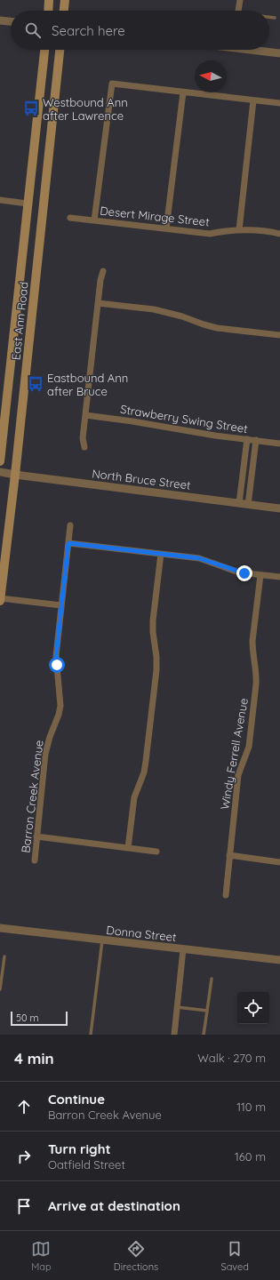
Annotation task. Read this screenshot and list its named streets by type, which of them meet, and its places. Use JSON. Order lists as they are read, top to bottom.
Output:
{
  "streets": {
    "main road": ["East Ann Road"],
    "street": [
      "Desert Mirage Street",
      "Strawberry Swing Street",
      "North Bruce Street",
      "Windy Ferrell Avenue",
      "Barron Creek Avenue",
      "Donna Street"
    ]
  },
  "crossings": [
    ["East Ann Road", "North Bruce Street"]
  ],
  "places": {
    "bus stop": ["Westbound Ann after Lawrence", "Eastbound Ann after Bruce"]
  },
  "scale_bar": "50 m",
  "north": "left",
  "page": {
    "search": "Search here",
    "scale": "50 m",
    "heading": ["4 min", "Walk · 270 m"],
    "list": [
      ["Continue", "Barron Creek Avenue", "110 m"],
      ["Turn right", "Oatfield Street", "160 m"],
      "Arrive at destination"
    ],
    "nav": ["Map", "Directions", "Saved"]
  }
}
